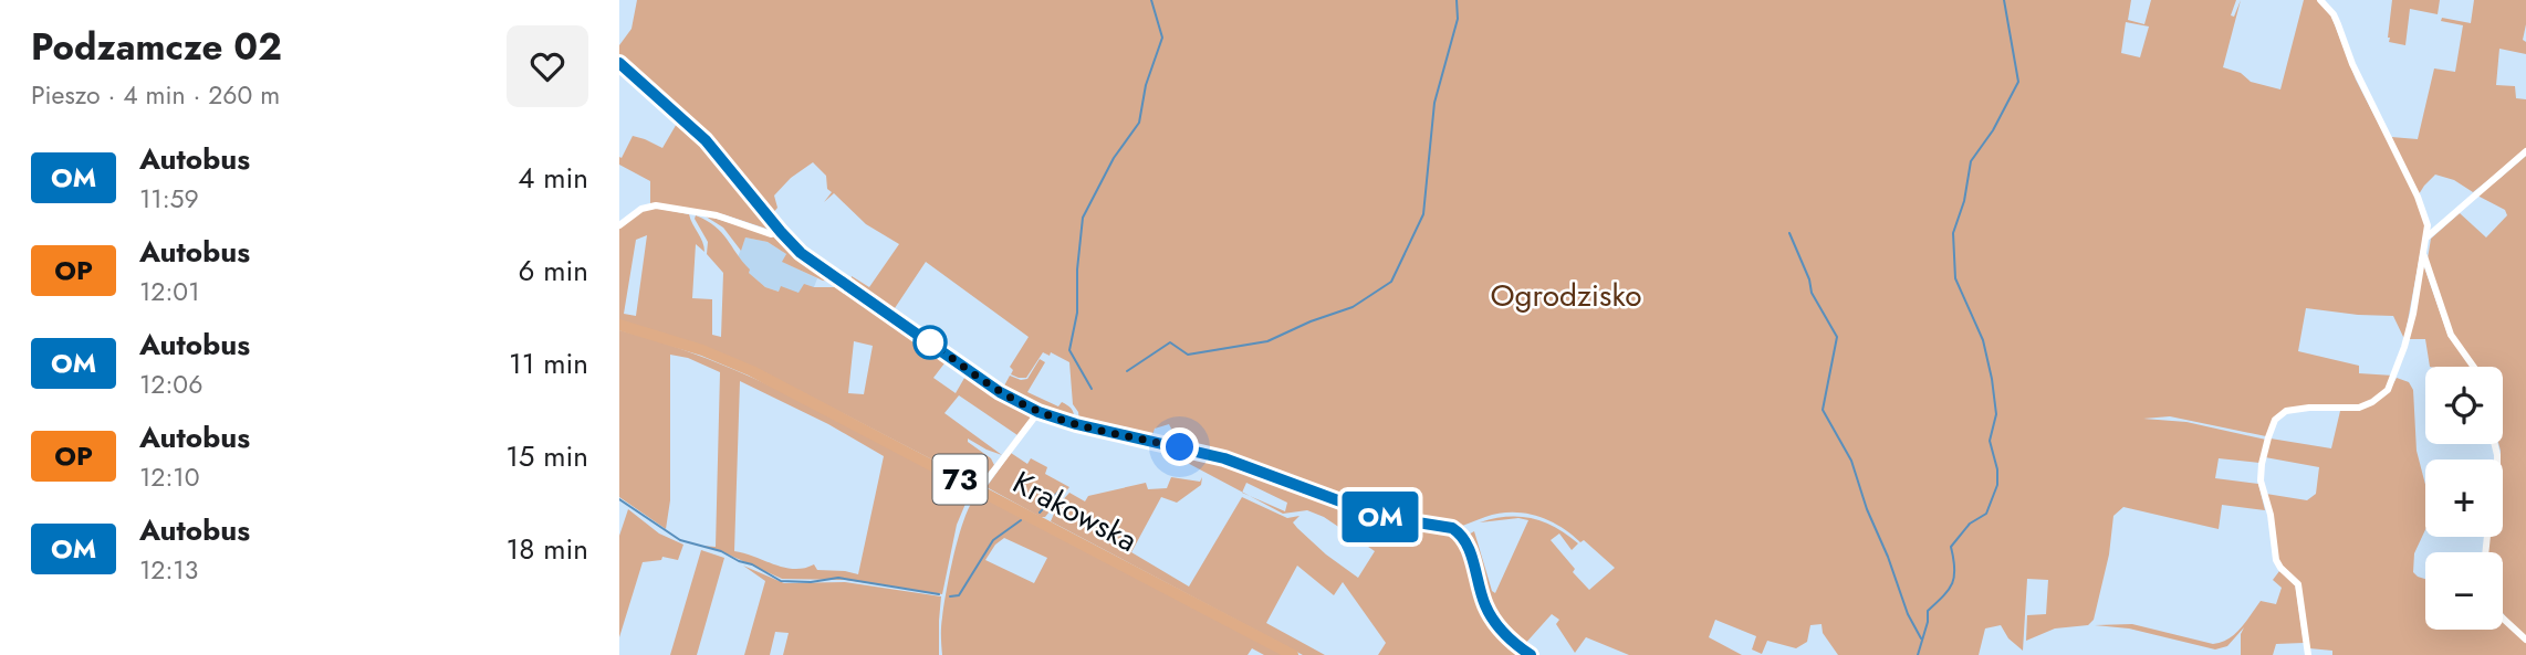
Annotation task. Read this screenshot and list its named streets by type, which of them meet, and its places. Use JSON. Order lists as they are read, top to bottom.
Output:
{
  "streets": {
    "main road": ["73", "Krakowska"]
  },
  "parks": ["Ogrodzisko"],
  "lines": ["bus line OM"],
  "page": {
    "heading": ["Podzamcze 02", "Pieszo · 4 min · 260 m"],
    "on_map": "OM",
    "list": [
      {
        "mark": "OM",
        "name": "Autobus",
        "note": "11:59",
        "value": "4 min"
      },
      {
        "mark": "OP",
        "name": "Autobus",
        "note": "12:01",
        "value": "6 min"
      },
      {
        "mark": "OM",
        "name": "Autobus",
        "note": "12:06",
        "value": "11 min"
      },
      {
        "mark": "OP",
        "name": "Autobus",
        "note": "12:10",
        "value": "15 min"
      },
      {
        "mark": "OM",
        "name": "Autobus",
        "note": "12:13",
        "value": "18 min"
      }
    ],
    "map_buttons": ["+", "−"]
  }
}
